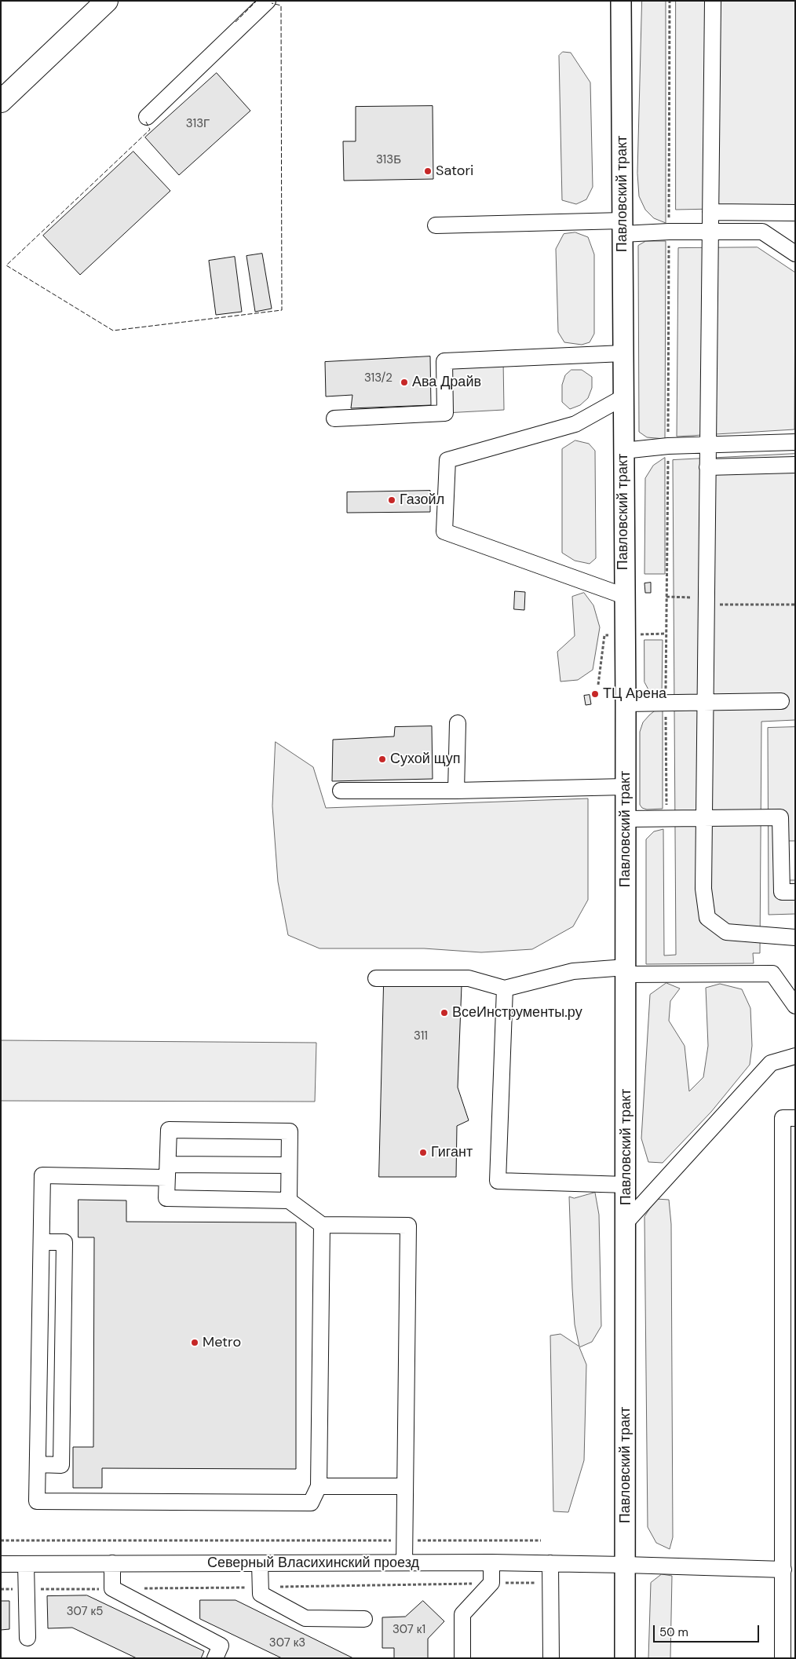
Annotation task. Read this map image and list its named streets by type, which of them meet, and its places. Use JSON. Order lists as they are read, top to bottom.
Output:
{
  "streets": {
    "main road": ["Павловский тракт"],
    "street": ["Северный Власихинский проезд"]
  },
  "crossings": [
    ["Павловский тракт", "Северный Власихинский проезд"]
  ],
  "places": [
    "Satori",
    "Ава Драйв",
    "Газойл",
    "ТЦ Арена",
    "Сухой щуп",
    "ВсеИнструменты.ру",
    "Гигант",
    "Metro"
  ],
  "house_numbers": [
    "313Г",
    "313Б",
    "313/2",
    "311",
    "307 к5",
    "307 к1",
    "307 к3"
  ],
  "scale_bar": "50 m"
}
